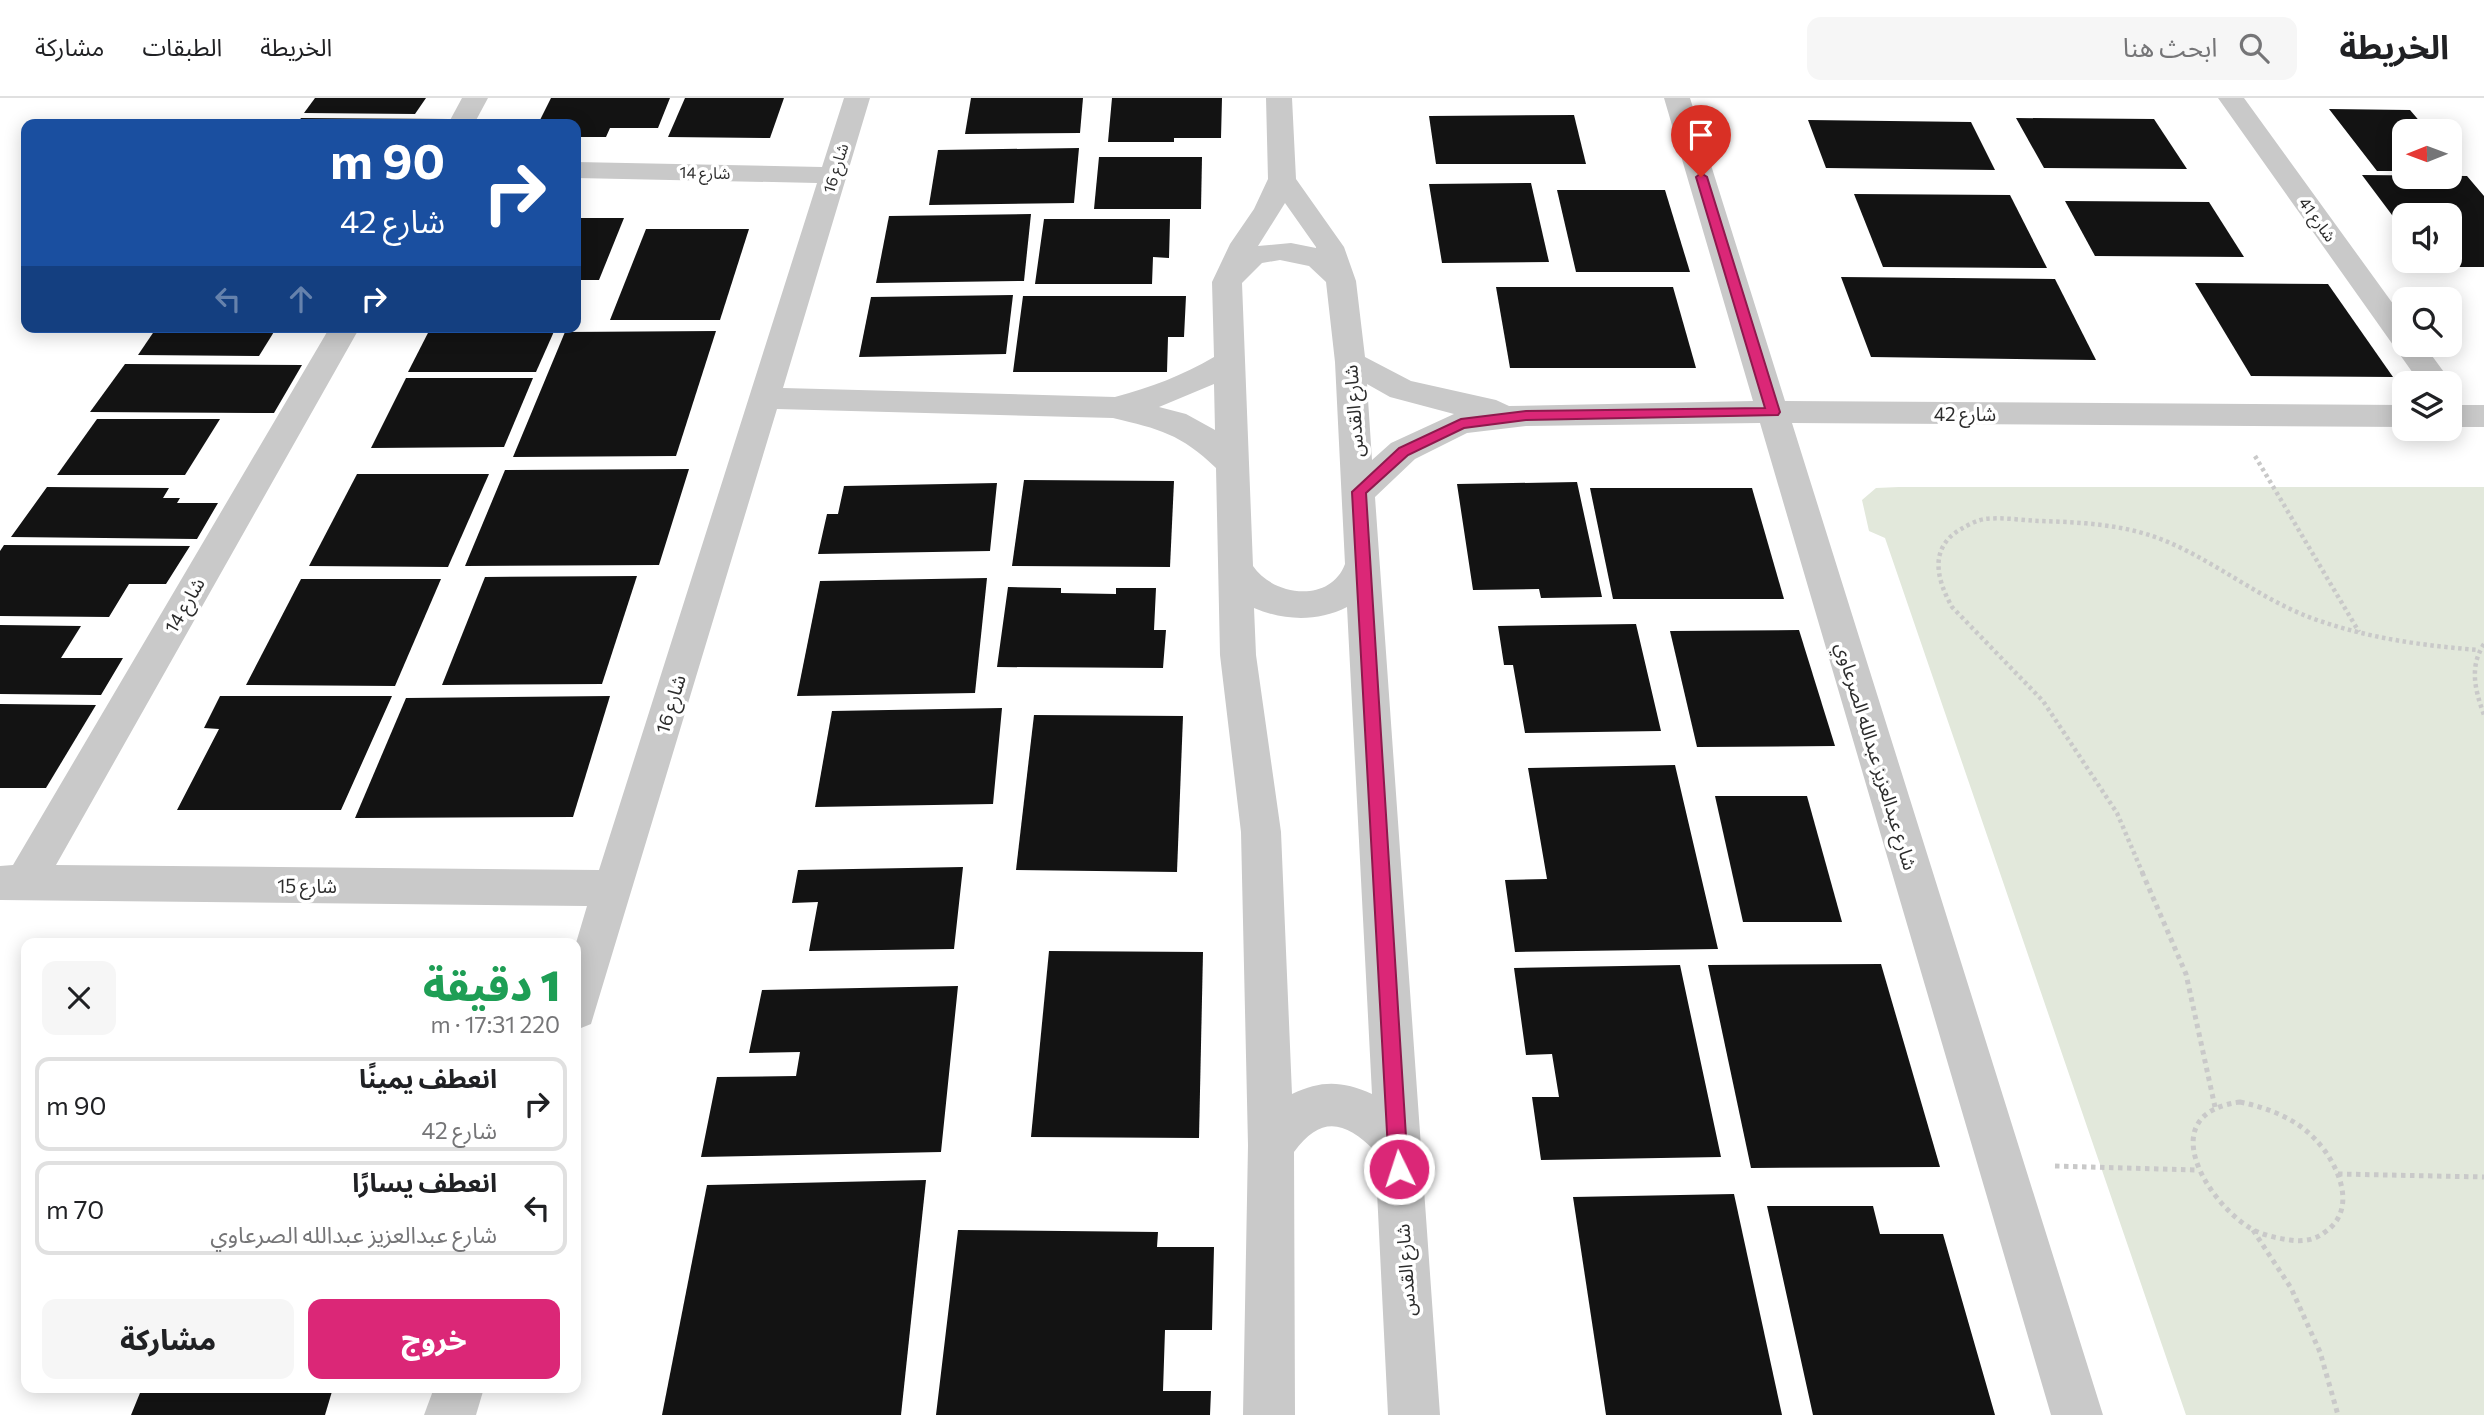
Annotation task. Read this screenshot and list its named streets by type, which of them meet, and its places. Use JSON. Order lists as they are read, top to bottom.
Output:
{
  "streets": {
    "street": [
      "شارع 16",
      "شارع 14",
      "شارع 41",
      "شارع القدس",
      "شارع 42",
      "شارع عبدالعزيز عبدالله الصرعاوي",
      "شارع 15"
    ]
  },
  "crossings": [
    ["شارع 16", "شارع 14"],
    ["شارع 16", "شارع 15"],
    ["شارع 14", "شارع 15"],
    ["شارع القدس", "شارع 42"],
    ["شارع 42", "شارع عبدالعزيز عبدالله الصرعاوي"]
  ],
  "north": "left",
  "page": {
    "header": "الخريطة",
    "search": "ابحث هنا",
    "nav": ["الخريطة", "الطبقات", "مشاركة"],
    "turn": ["90 m", "شارع 42"],
    "heading": ["1 دقيقة", "220 m · 17:31"],
    "list": [
      {
        "name": "انعطف يمينًا",
        "note": "شارع 42",
        "value": "90 m"
      },
      {
        "name": "انعطف يسارًا",
        "note": "شارع عبدالعزيز عبدالله الصرعاوي",
        "value": "70 m"
      }
    ],
    "buttons": ["خروج", "مشاركة"]
  }
}
